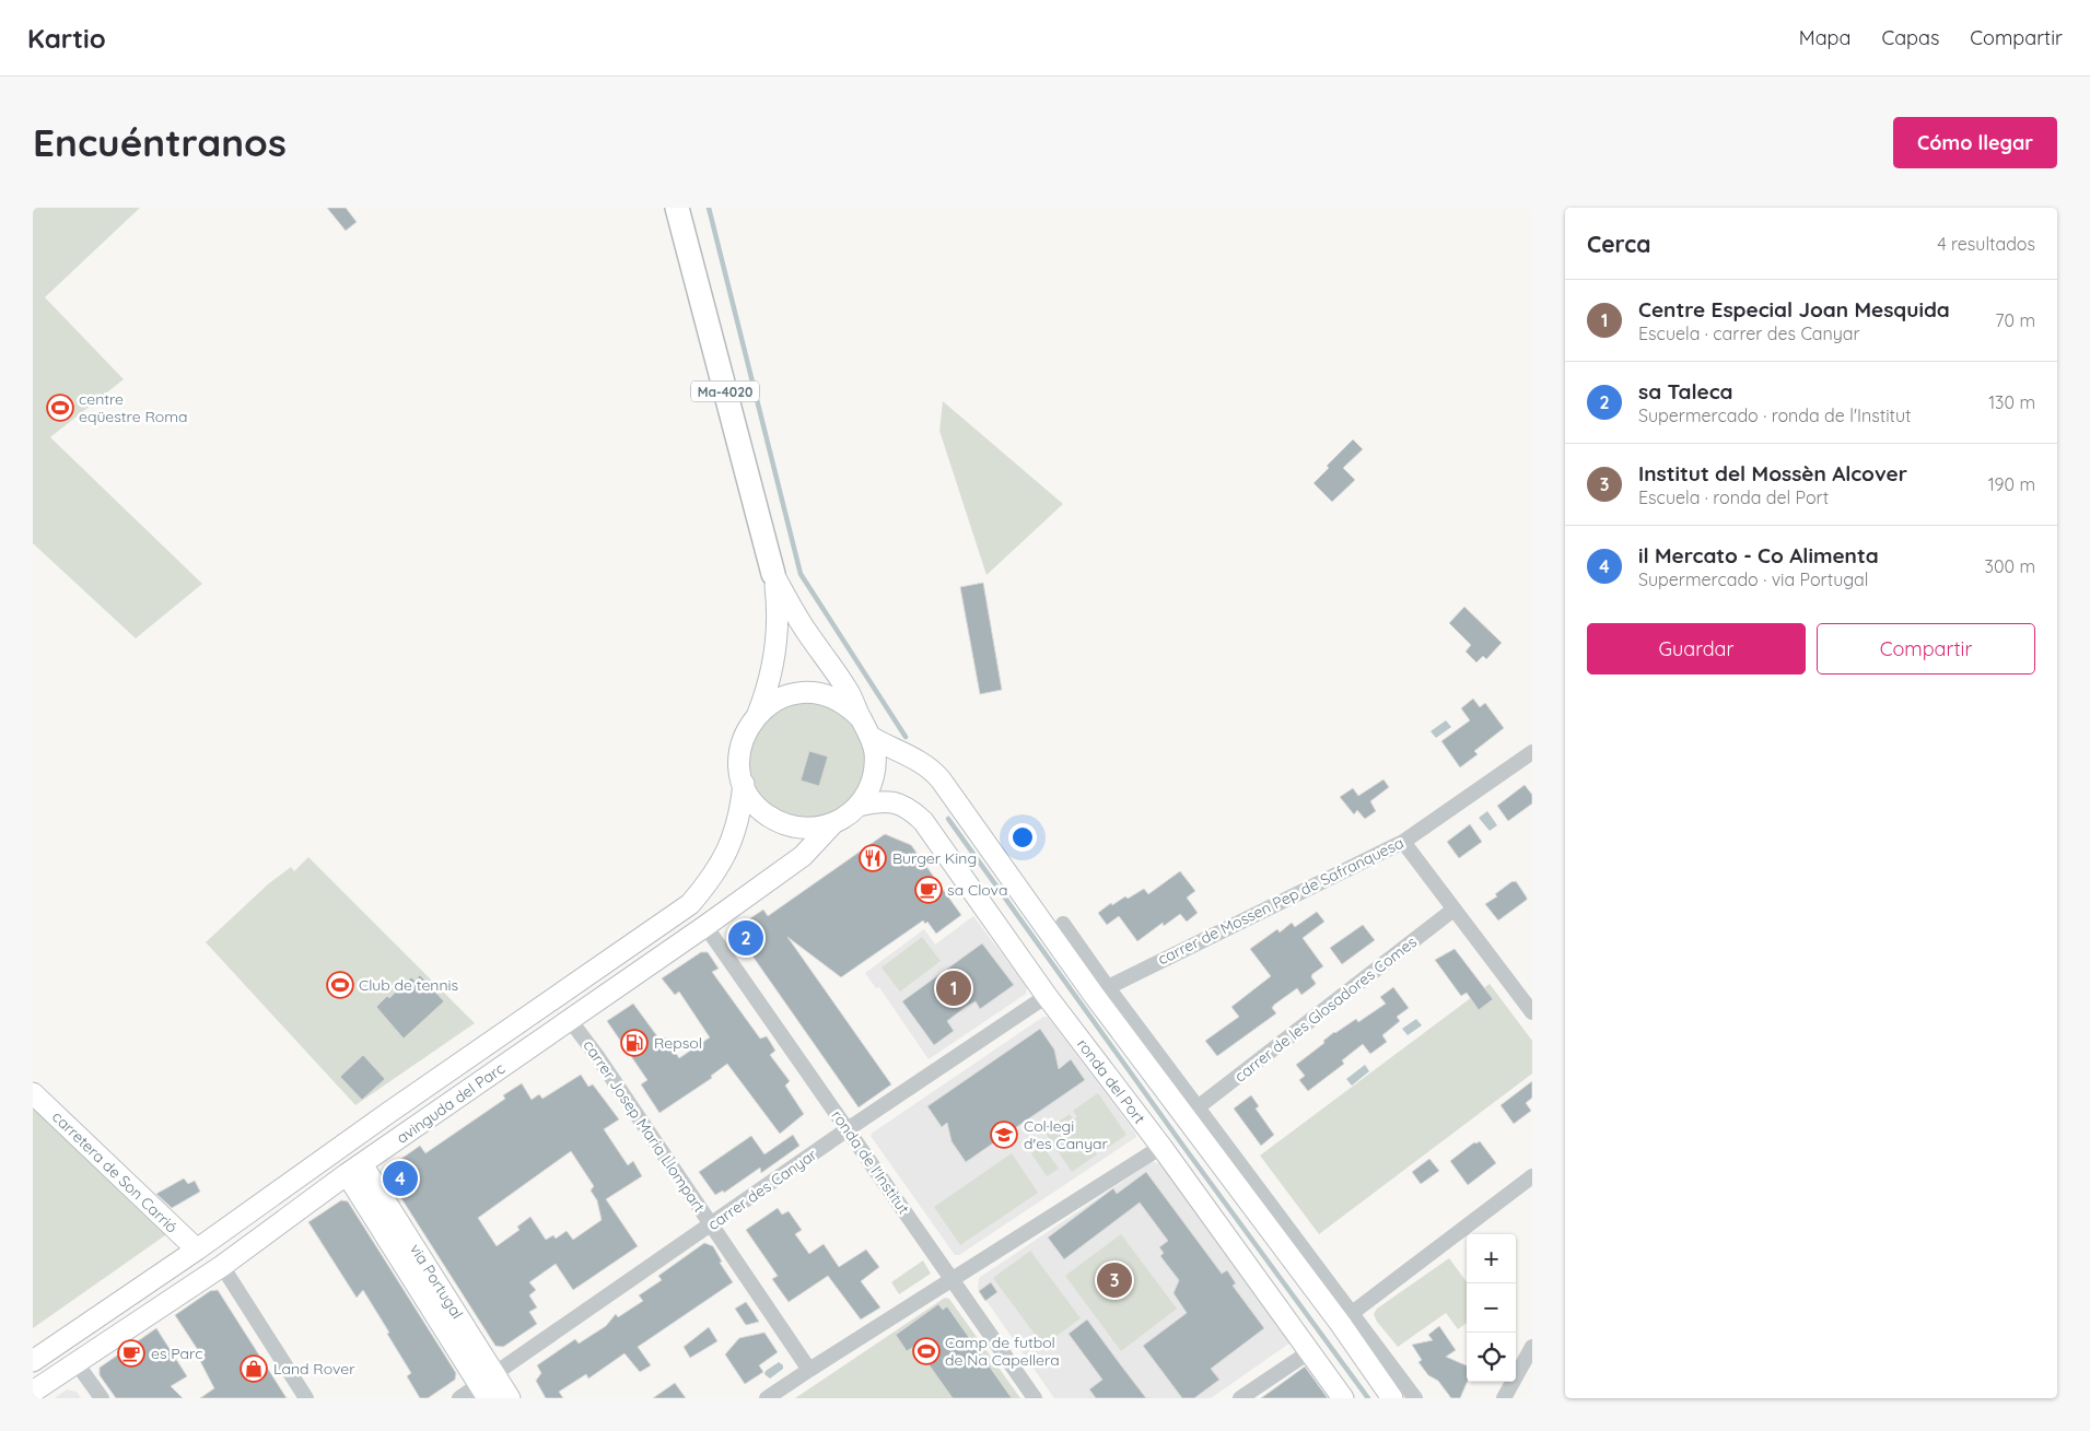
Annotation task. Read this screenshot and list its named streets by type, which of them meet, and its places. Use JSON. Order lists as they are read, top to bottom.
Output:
{
  "streets": {
    "main road": [
      "Ma-4020",
      "ronda del Port",
      "avinguda del Parc",
      "carretera de Son Carrió",
      "via Portugal"
    ],
    "street": [
      "carrer de Mossen Pep de Safranquesa",
      "carrer de les Glosadores Comes",
      "carrer Josep Maria Llompart",
      "ronda de l'Institut",
      "carrer des Canyar"
    ]
  },
  "crossings": [
    ["Ma-4020", "ronda del Port"],
    ["Ma-4020", "avinguda del Parc"],
    ["ronda del Port", "avinguda del Parc"],
    ["ronda del Port", "carrer des Canyar"],
    ["avinguda del Parc", "carrer Josep Maria Llompart"],
    ["avinguda del Parc", "ronda de l'Institut"],
    ["avinguda del Parc", "carretera de Son Carrió"],
    ["avinguda del Parc", "via Portugal"],
    ["carrer Josep Maria Llompart", "carrer des Canyar"],
    ["ronda de l'Institut", "carrer des Canyar"],
    ["carrer des Canyar", "via Portugal"]
  ],
  "places": {
    "sports": ["centre eqüestre Roma", "Club de tennis", "Camp de futbol de Na Capellera"],
    "restaurant": ["Burger King"],
    "cafe": ["sa Clova", "es Parc"],
    "fuel station": ["Repsol"],
    "school or university": ["Col·legi d'es Canyar"],
    "shop": ["Land Rover"]
  },
  "page": {
    "header": "Kartio",
    "nav": ["Mapa", "Capas", "Compartir"],
    "buttons": [
      "Cómo llegar",
      ["Guardar", "Compartir"]
    ],
    "title": "Encuéntranos",
    "heading": ["Cerca", "4 resultados"],
    "list": [
      {
        "mark": "1",
        "name": "Centre Especial Joan Mesquida",
        "note": "Escuela · carrer des Canyar",
        "value": "70 m"
      },
      {
        "mark": "2",
        "name": "sa Taleca",
        "note": "Supermercado · ronda de l'Institut",
        "value": "130 m"
      },
      {
        "mark": "3",
        "name": "Institut del Mossèn Alcover",
        "note": "Escuela · ronda del Port",
        "value": "190 m"
      },
      {
        "mark": "4",
        "name": "il Mercato - Co Alimenta",
        "note": "Supermercado · via Portugal",
        "value": "300 m"
      }
    ],
    "pins": [
      "2",
      "1",
      "4",
      "3"
    ],
    "map_buttons": ["+", "−"]
  }
}
